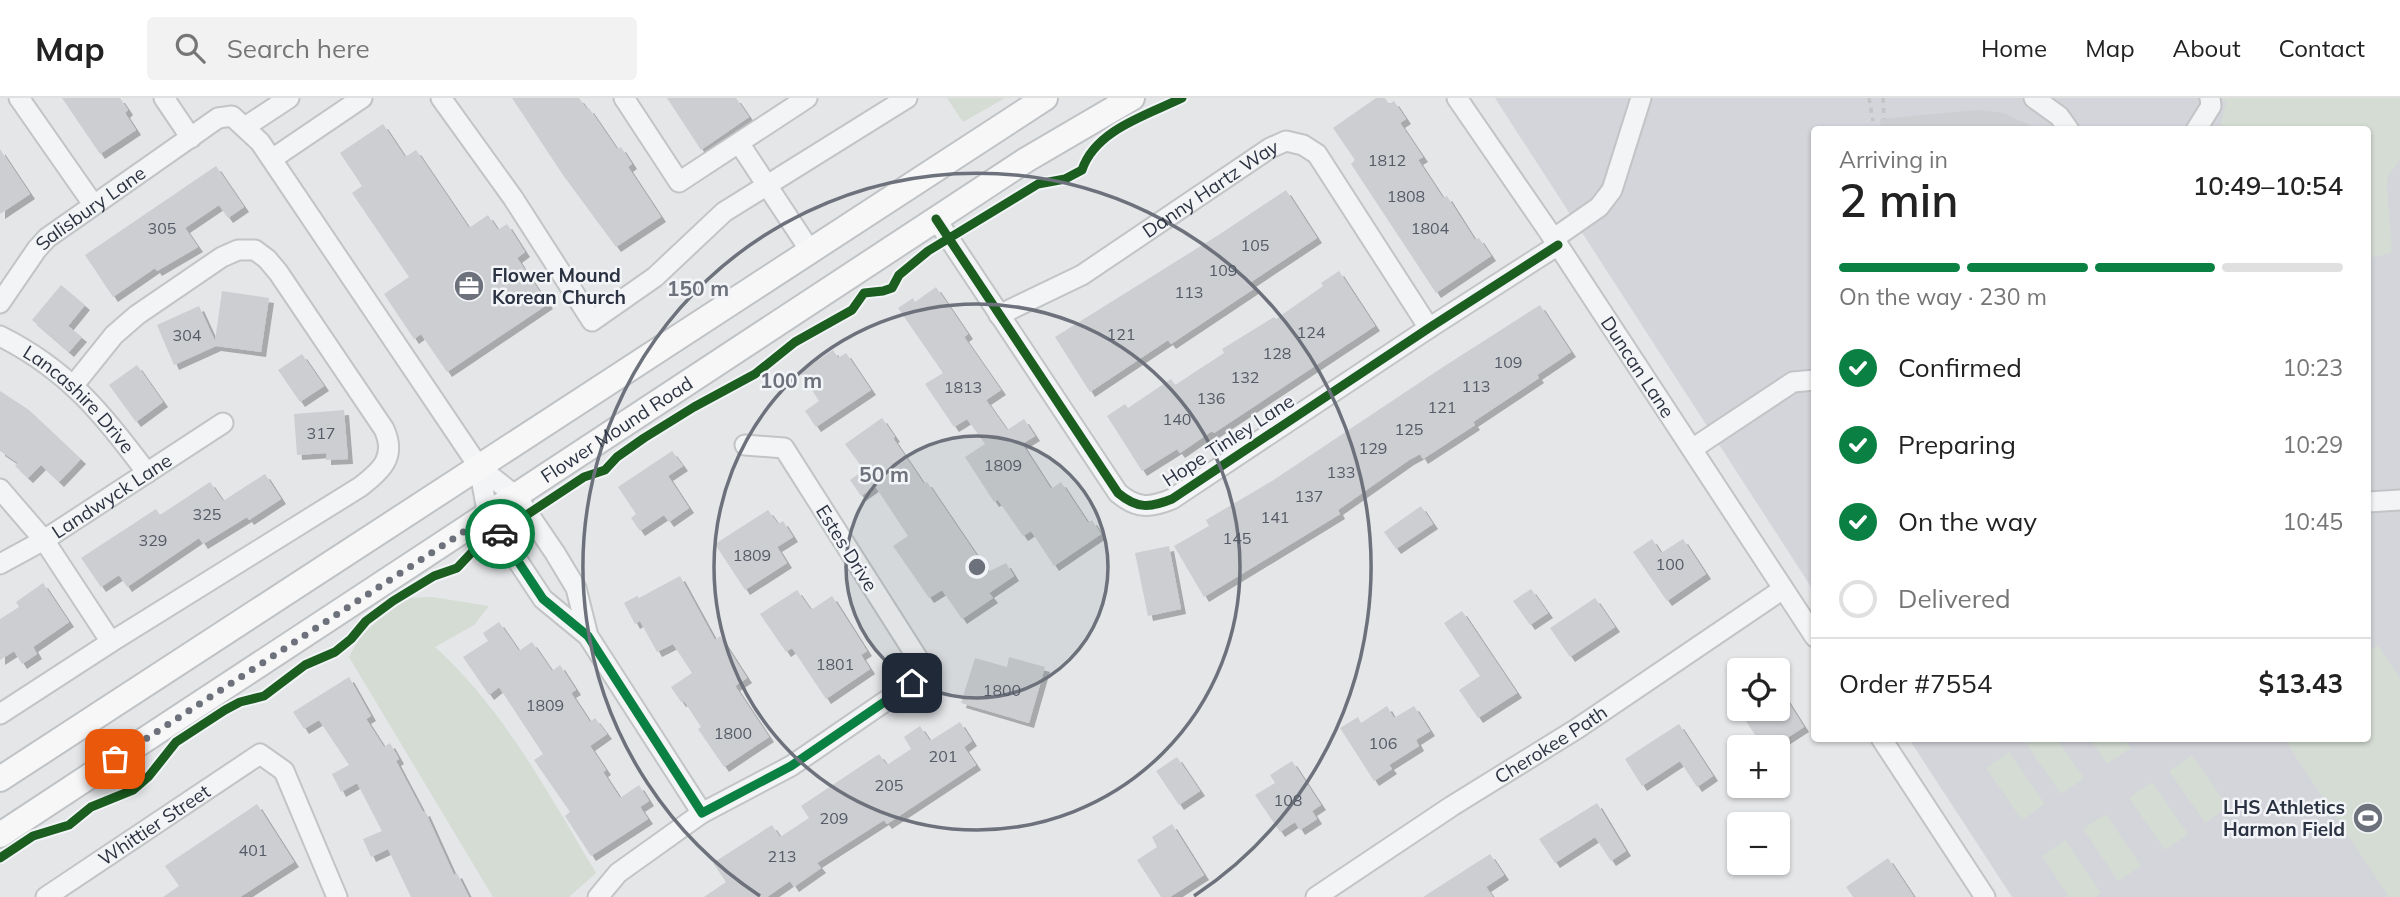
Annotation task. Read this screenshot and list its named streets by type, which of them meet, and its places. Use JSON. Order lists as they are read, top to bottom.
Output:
{
  "streets": {
    "main road": ["Flower Mound Road"],
    "street": [
      "Danny Hartz Way",
      "Salisbury Lane",
      "Duncan Lane",
      "Lancashire Drive",
      "Hope Tinley Lane",
      "Landwyck Lane",
      "Estes Drive",
      "Cherokee Path",
      "Whittier Street"
    ]
  },
  "crossings": [
    ["Danny Hartz Way", "Hope Tinley Lane"],
    ["Duncan Lane", "Hope Tinley Lane"],
    ["Duncan Lane", "Cherokee Path"],
    ["Lancashire Drive", "Landwyck Lane"],
    ["Flower Mound Road", "Hope Tinley Lane"]
  ],
  "places": {
    "office": ["Flower Mound Korean Church"],
    "sports": ["LHS Athletics Harmon Field"]
  },
  "house_numbers": [
    "1812",
    "1808",
    "305",
    "1804",
    "105",
    "109",
    "113",
    "124",
    "121",
    "304",
    "128",
    "109",
    "132",
    "113",
    "1813",
    "136",
    "121",
    "140",
    "125",
    "317",
    "129",
    "1809",
    "133",
    "137",
    "325",
    "141",
    "145",
    "329",
    "1809",
    "100",
    "1801",
    "1800",
    "1809",
    "1800",
    "106",
    "201",
    "205",
    "108",
    "209",
    "401",
    "213"
  ],
  "page": {
    "header": "Map",
    "search": "Search here",
    "nav": [
      "Home",
      "Map",
      "About",
      "Contact"
    ],
    "heading": ["2 min", "Arriving in", "10:49–10:54"],
    "panel": ["Order #7554", "$13.43"],
    "bar": "On the way · 230 m",
    "list": [
      ["Confirmed", "10:23"],
      ["Preparing", "10:29"],
      ["On the way", "10:45"],
      "Delivered"
    ],
    "map_buttons": ["+", "−"]
  },
  "rings": ["150 m", "100 m", "50 m"]
}
